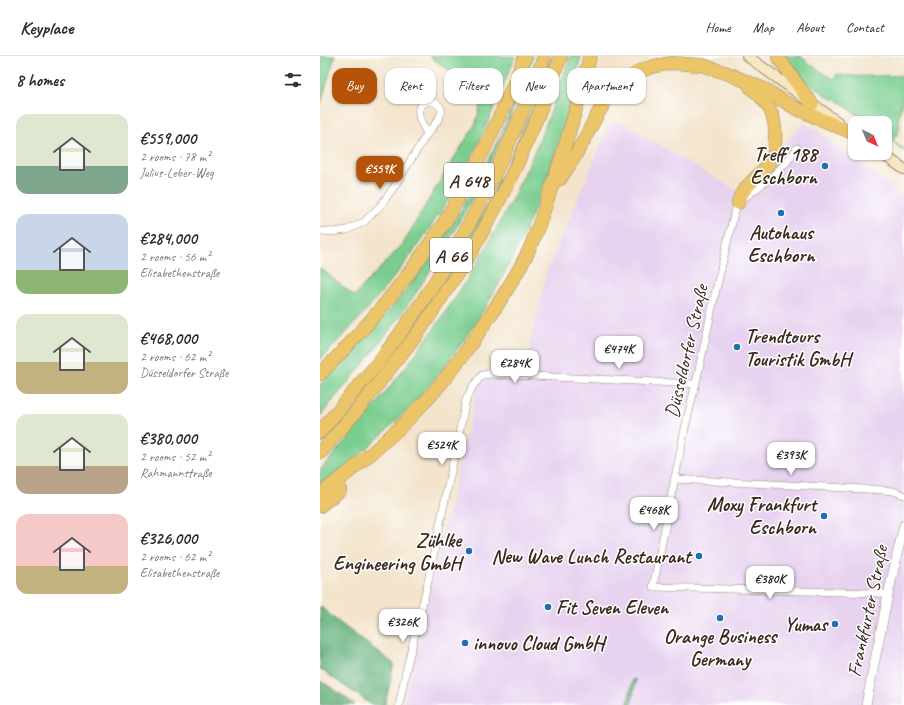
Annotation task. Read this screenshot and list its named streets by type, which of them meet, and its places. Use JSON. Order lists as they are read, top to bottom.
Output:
{
  "streets": {
    "highway": ["A 648", "A 66"],
    "street": ["Düsseldorfer Straße", "Frankfurter Straße"]
  },
  "crossings": [
    ["Düsseldorfer Straße", "Frankfurter Straße"]
  ],
  "places": [
    "Treff 188 Eschborn",
    "Autohaus Eschborn",
    "Trendtours Touristik GmbH",
    "Moxy Frankfurt Eschborn",
    "Zühlke Engineering GmbH",
    "New Wave Lunch Restaurant",
    "Fit Seven Eleven",
    "Orange Business Germany",
    "Yumas",
    "innovo Cloud GmbH"
  ],
  "north": "bottom right",
  "page": {
    "header": "Keyplace",
    "nav": [
      "Home",
      "Map",
      "About",
      "Contact"
    ],
    "heading": "8 homes",
    "chip": [
      "Buy",
      "Rent",
      "Filters",
      "New",
      "Apartment"
    ],
    "list": [
      {
        "name": "€559,000",
        "note": "2 rooms · 78 m² · Julius-Leber-Weg"
      },
      {
        "name": "€284,000",
        "note": "2 rooms · 56 m² · Elisabethenstraße"
      },
      {
        "name": "€468,000",
        "note": "2 rooms · 62 m² · Düsseldorfer Straße"
      },
      {
        "name": "€380,000",
        "note": "2 rooms · 52 m² · Rahmannstraße"
      },
      {
        "name": "€326,000",
        "note": "2 rooms · 62 m² · Elisabethenstraße"
      }
    ],
    "price": [
      "€559K",
      "€474K",
      "€284K",
      "€524K",
      "€393K",
      "€468K",
      "€380K",
      "€326K"
    ]
  }
}
